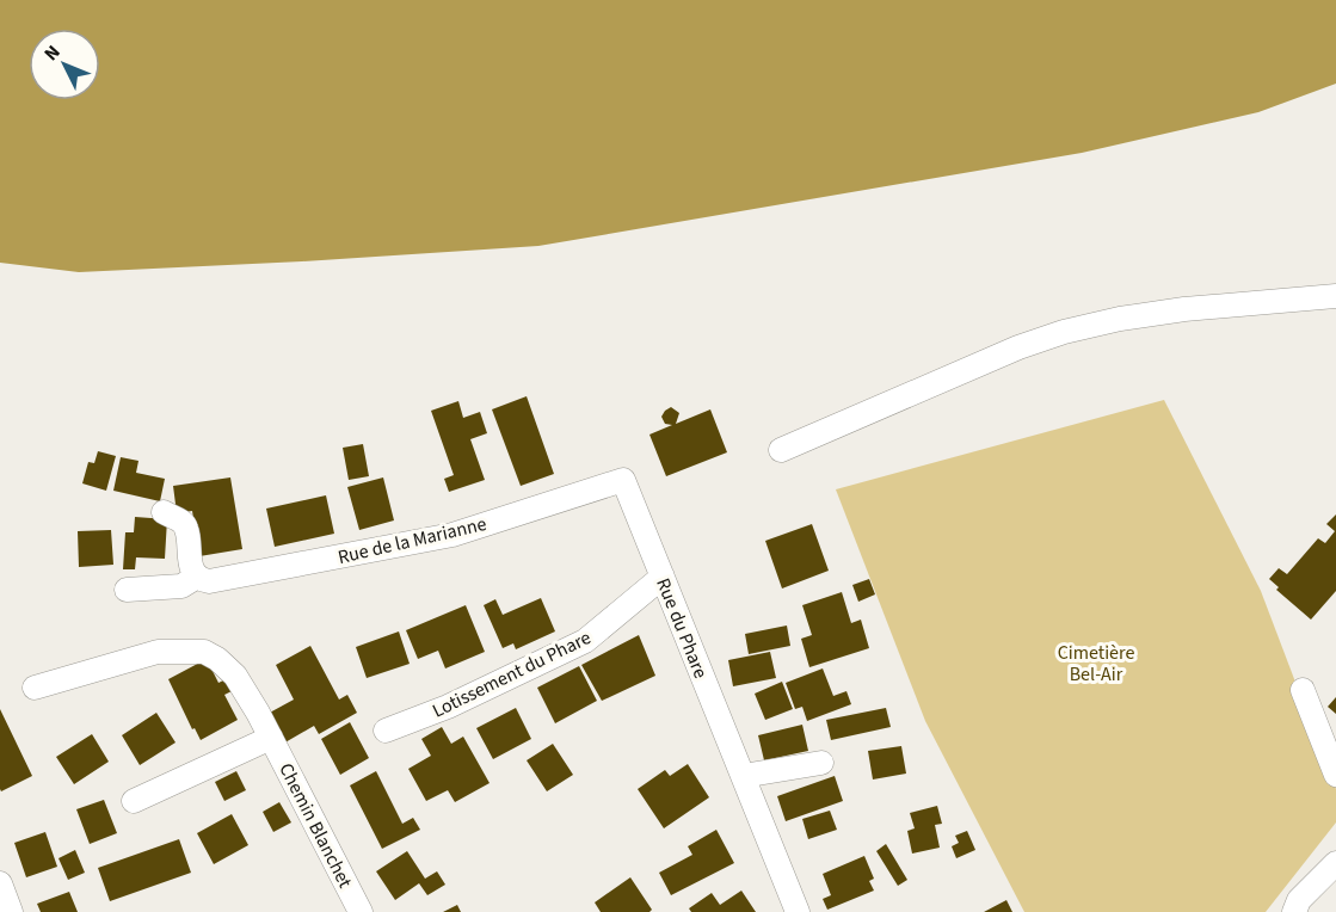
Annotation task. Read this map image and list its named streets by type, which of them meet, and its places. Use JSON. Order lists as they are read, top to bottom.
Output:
{
  "streets": {
    "street": [
      "Rue de la Marianne",
      "Rue du Phare",
      "Lotissement du Phare",
      "Chemin Blanchet"
    ]
  },
  "crossings": [
    ["Rue de la Marianne", "Rue du Phare"],
    ["Rue du Phare", "Lotissement du Phare"]
  ],
  "parks": ["Cimetière Bel-Air"],
  "north": "top left"
}
